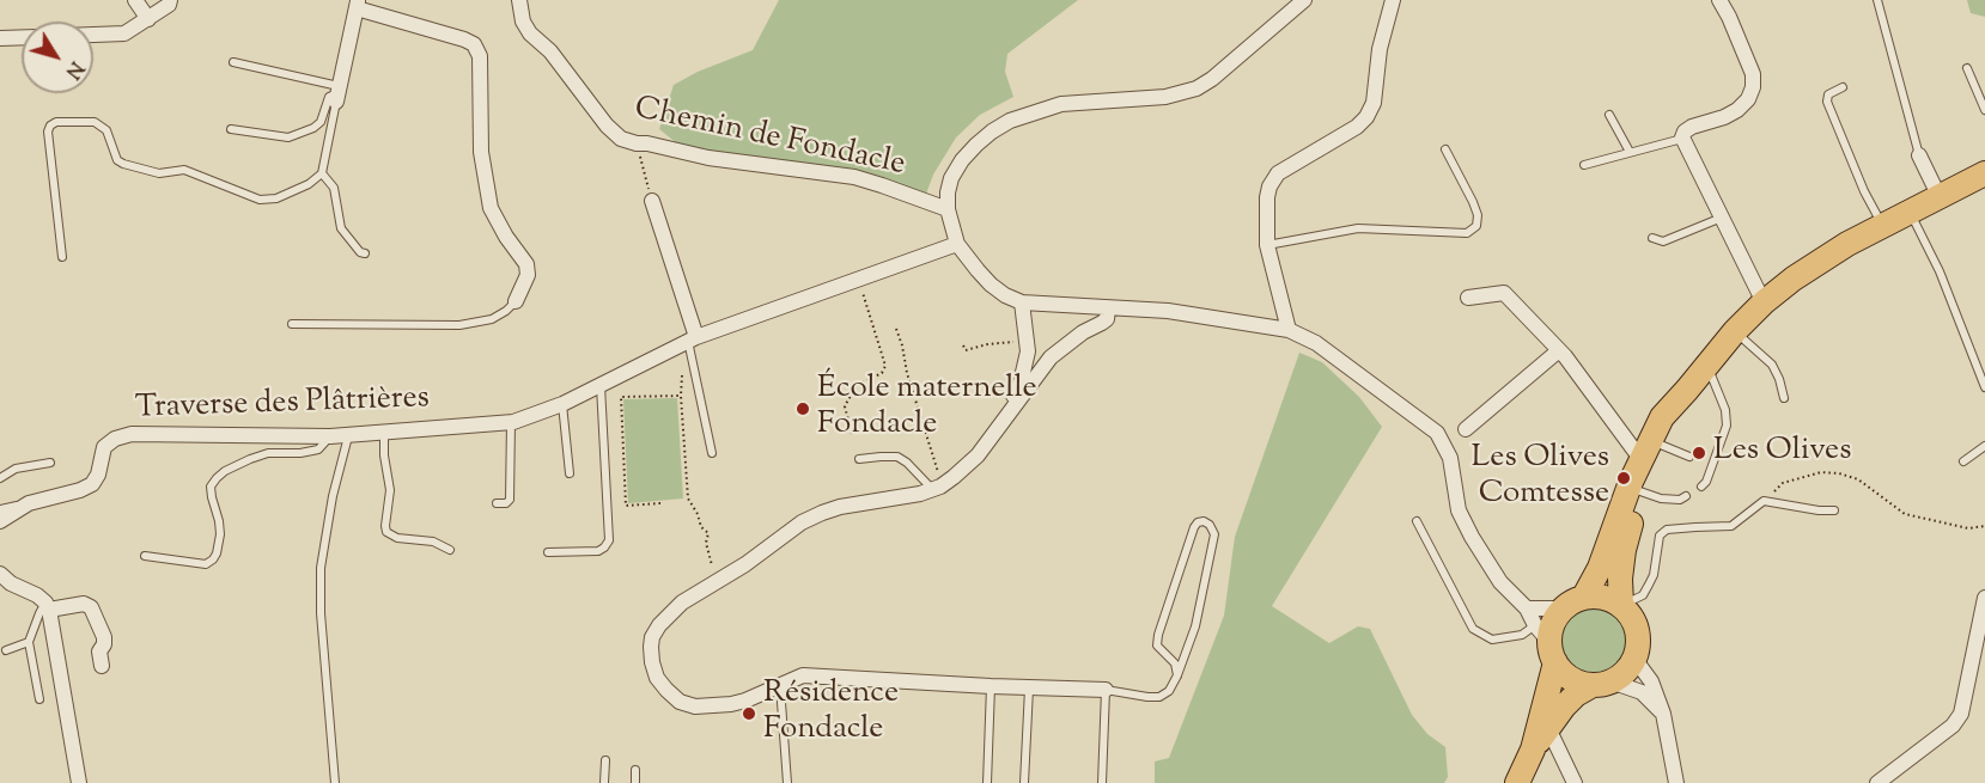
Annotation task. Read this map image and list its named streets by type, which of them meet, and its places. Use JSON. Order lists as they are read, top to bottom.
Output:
{
  "streets": {
    "street": ["Chemin de Fondacle", "Traverse des Plâtrières"]
  },
  "places": [
    "École maternelle Fondacle",
    "Les Olives",
    "Les Olives Comtesse",
    "Résidence Fondacle"
  ],
  "north": "bottom right"
}
